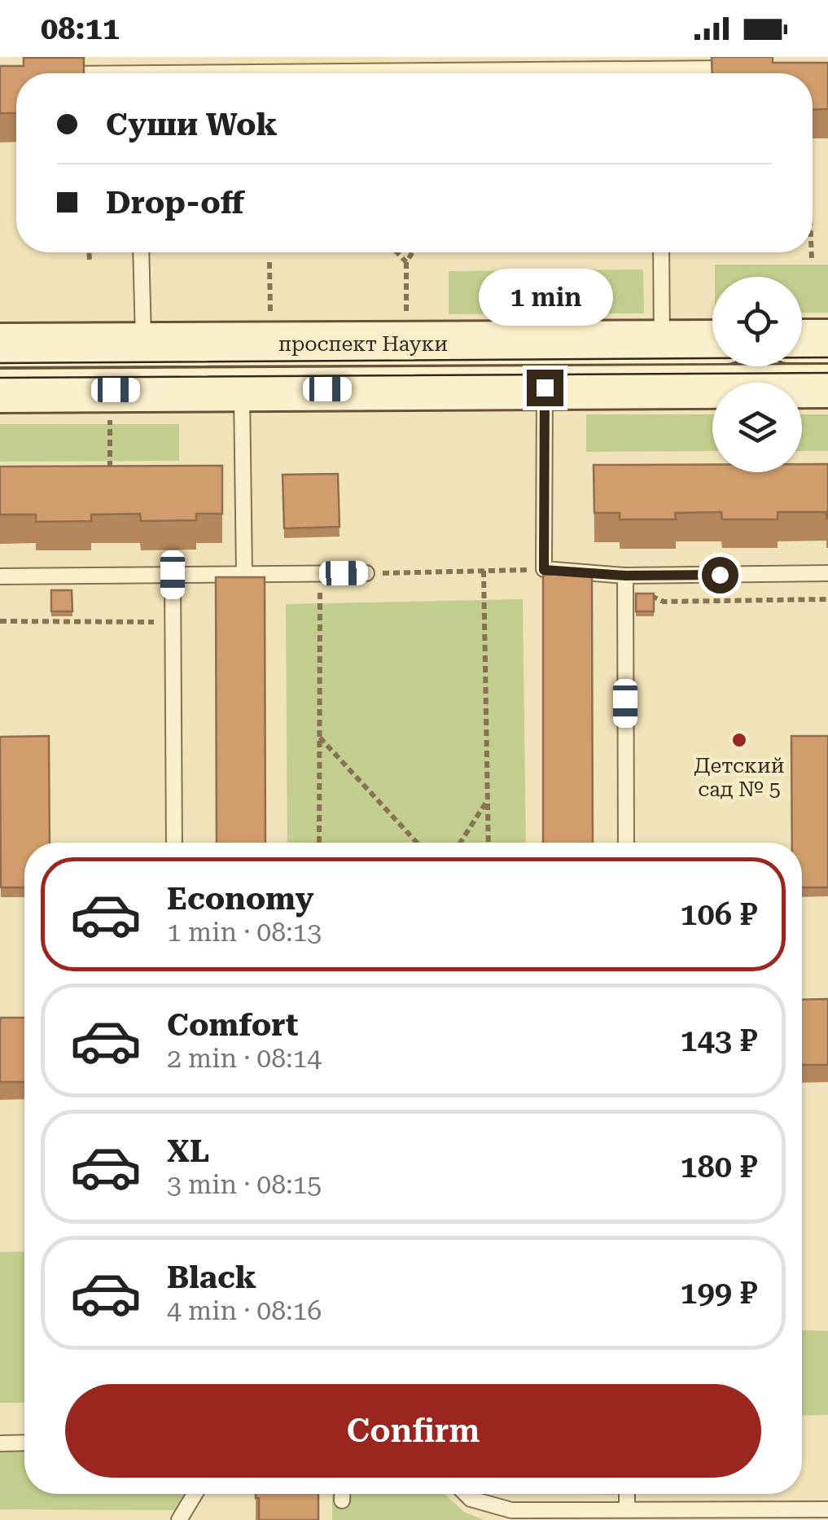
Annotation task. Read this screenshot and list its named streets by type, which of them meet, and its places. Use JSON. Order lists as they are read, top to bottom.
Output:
{
  "streets": {
    "main road": ["проспект Науки"]
  },
  "places": ["Детский сад № 5"],
  "page": {
    "status": "08:11",
    "banner": ["Суши Wok", "Drop-off"],
    "bubble": "1 min",
    "list": [
      {
        "name": "Economy",
        "note": "1 min · 08:13",
        "value": "106 ₽"
      },
      {
        "name": "Comfort",
        "note": "2 min · 08:14",
        "value": "143 ₽"
      },
      {
        "name": "XL",
        "note": "3 min · 08:15",
        "value": "180 ₽"
      },
      {
        "name": "Black",
        "note": "4 min · 08:16",
        "value": "199 ₽"
      }
    ],
    "buttons": "Confirm"
  }
}
